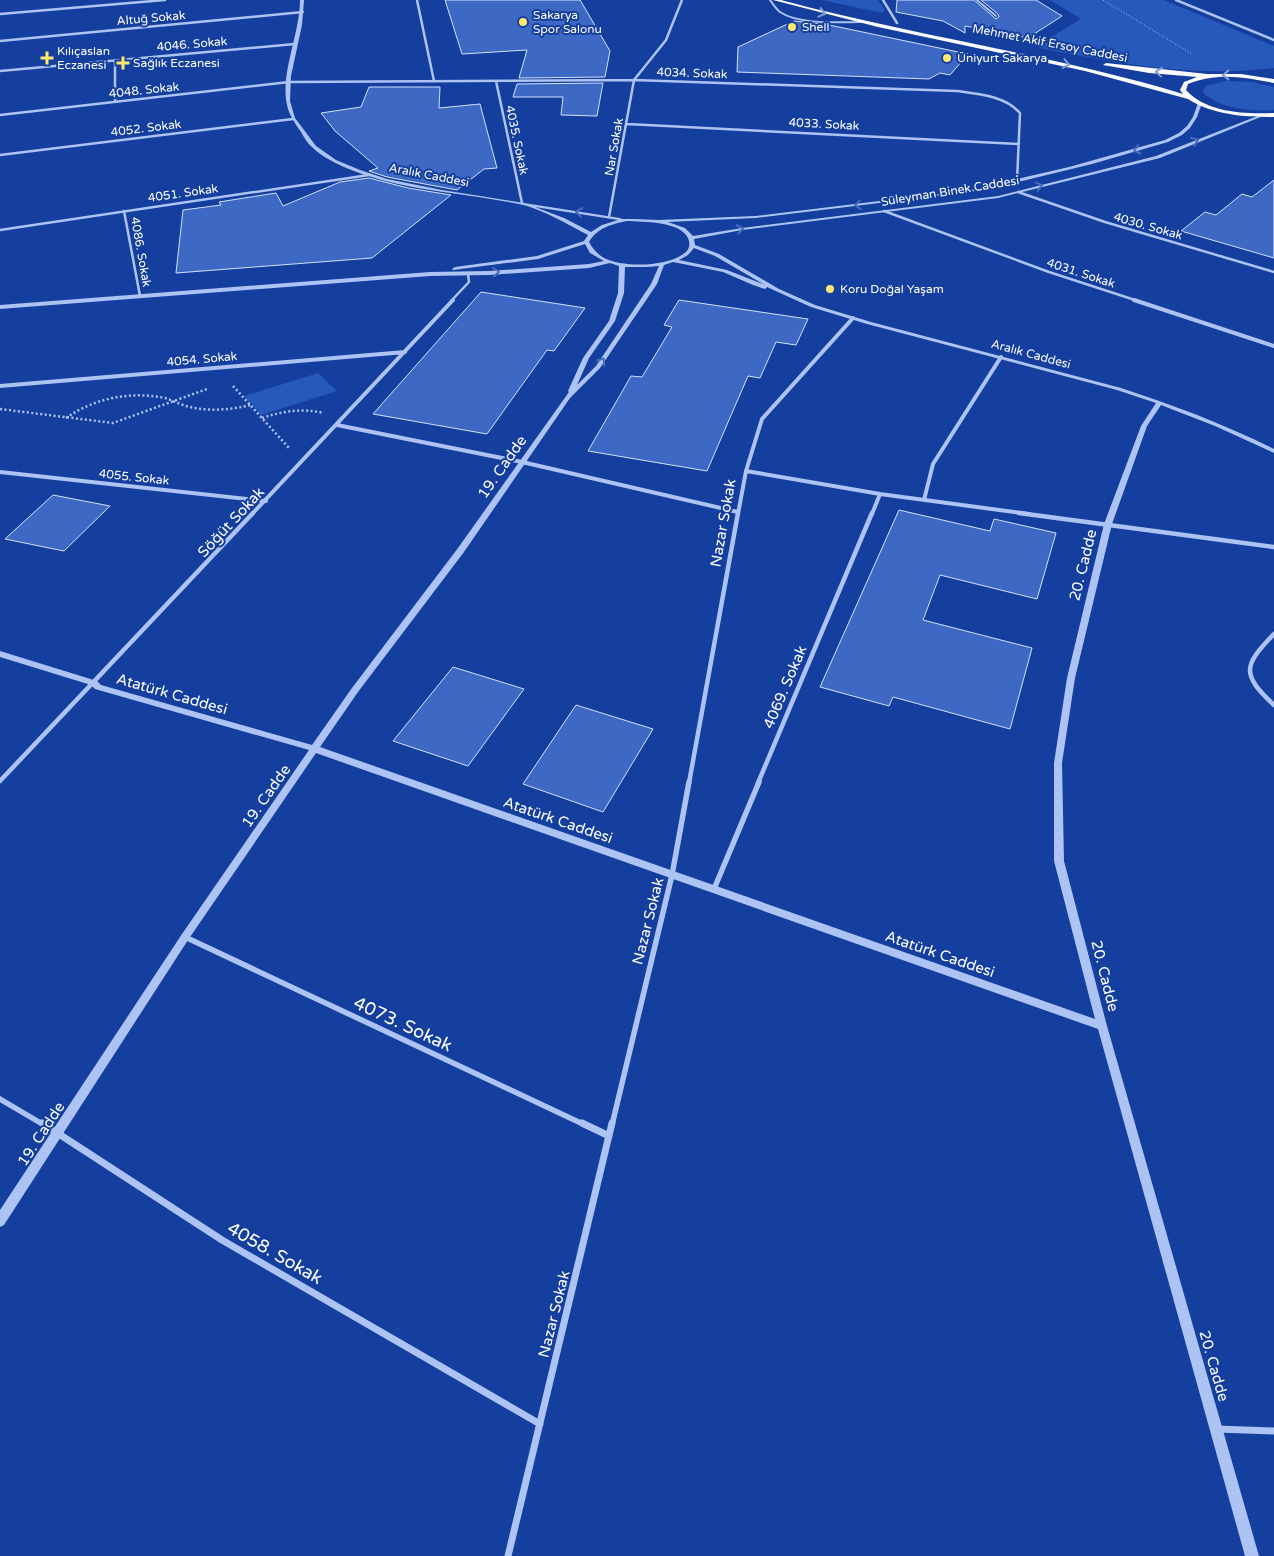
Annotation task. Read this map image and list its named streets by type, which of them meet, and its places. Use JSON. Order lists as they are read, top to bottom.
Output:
{
  "streets": {
    "main road": ["Mehmet Akif Ersoy Caddesi"],
    "street": [
      "Altuğ Sokak",
      "4046. Sokak",
      "4034. Sokak",
      "4048. Sokak",
      "4033. Sokak",
      "4052. Sokak",
      "4035. Sokak",
      "Nar Sokak",
      "Aralık Caddesi",
      "Süleyman Binek Caddesi",
      "4051. Sokak",
      "4030. Sokak",
      "4086. Sokak",
      "4031. Sokak",
      "4054. Sokak",
      "19. Cadde",
      "4055. Sokak",
      "Söğüt Sokak",
      "Nazar Sokak",
      "20. Cadde",
      "4069. Sokak",
      "Atatürk Caddesi",
      "4073. Sokak",
      "4058. Sokak"
    ]
  },
  "crossings": [
    ["Altuğ Sokak", "Aralık Caddesi"],
    ["Mehmet Akif Ersoy Caddesi", "Süleyman Binek Caddesi"],
    ["4046. Sokak", "Aralık Caddesi"],
    ["4034. Sokak", "4048. Sokak"],
    ["4034. Sokak", "4033. Sokak"],
    ["4034. Sokak", "4035. Sokak"],
    ["4034. Sokak", "Nar Sokak"],
    ["4034. Sokak", "Aralık Caddesi"],
    ["4034. Sokak", "Süleyman Binek Caddesi"],
    ["4048. Sokak", "Aralık Caddesi"],
    ["4033. Sokak", "Nar Sokak"],
    ["4052. Sokak", "Aralık Caddesi"],
    ["4035. Sokak", "Aralık Caddesi"],
    ["Aralık Caddesi", "4051. Sokak"],
    ["Aralık Caddesi", "Nazar Sokak"],
    ["Aralık Caddesi", "20. Cadde"],
    ["Süleyman Binek Caddesi", "4030. Sokak"],
    ["Süleyman Binek Caddesi", "4031. Sokak"],
    ["4051. Sokak", "4086. Sokak"],
    ["4054. Sokak", "Söğüt Sokak"],
    ["19. Cadde", "Atatürk Caddesi"],
    ["19. Cadde", "4073. Sokak"],
    ["19. Cadde", "4058. Sokak"],
    ["4055. Sokak", "Söğüt Sokak"],
    ["Söğüt Sokak", "Atatürk Caddesi"],
    ["Nazar Sokak", "Atatürk Caddesi"],
    ["Nazar Sokak", "4073. Sokak"],
    ["Nazar Sokak", "4058. Sokak"],
    ["20. Cadde", "Atatürk Caddesi"],
    ["4069. Sokak", "Atatürk Caddesi"]
  ],
  "places": {
    "other": [
      "Sakarya Spor Salonu",
      "Shell",
      "Üniyurt Sakarya",
      "Koru Doğal Yaşam"
    ],
    "health": ["Kılıçaslan Eczanesi", "Sağlık Eczanesi"]
  }
}
